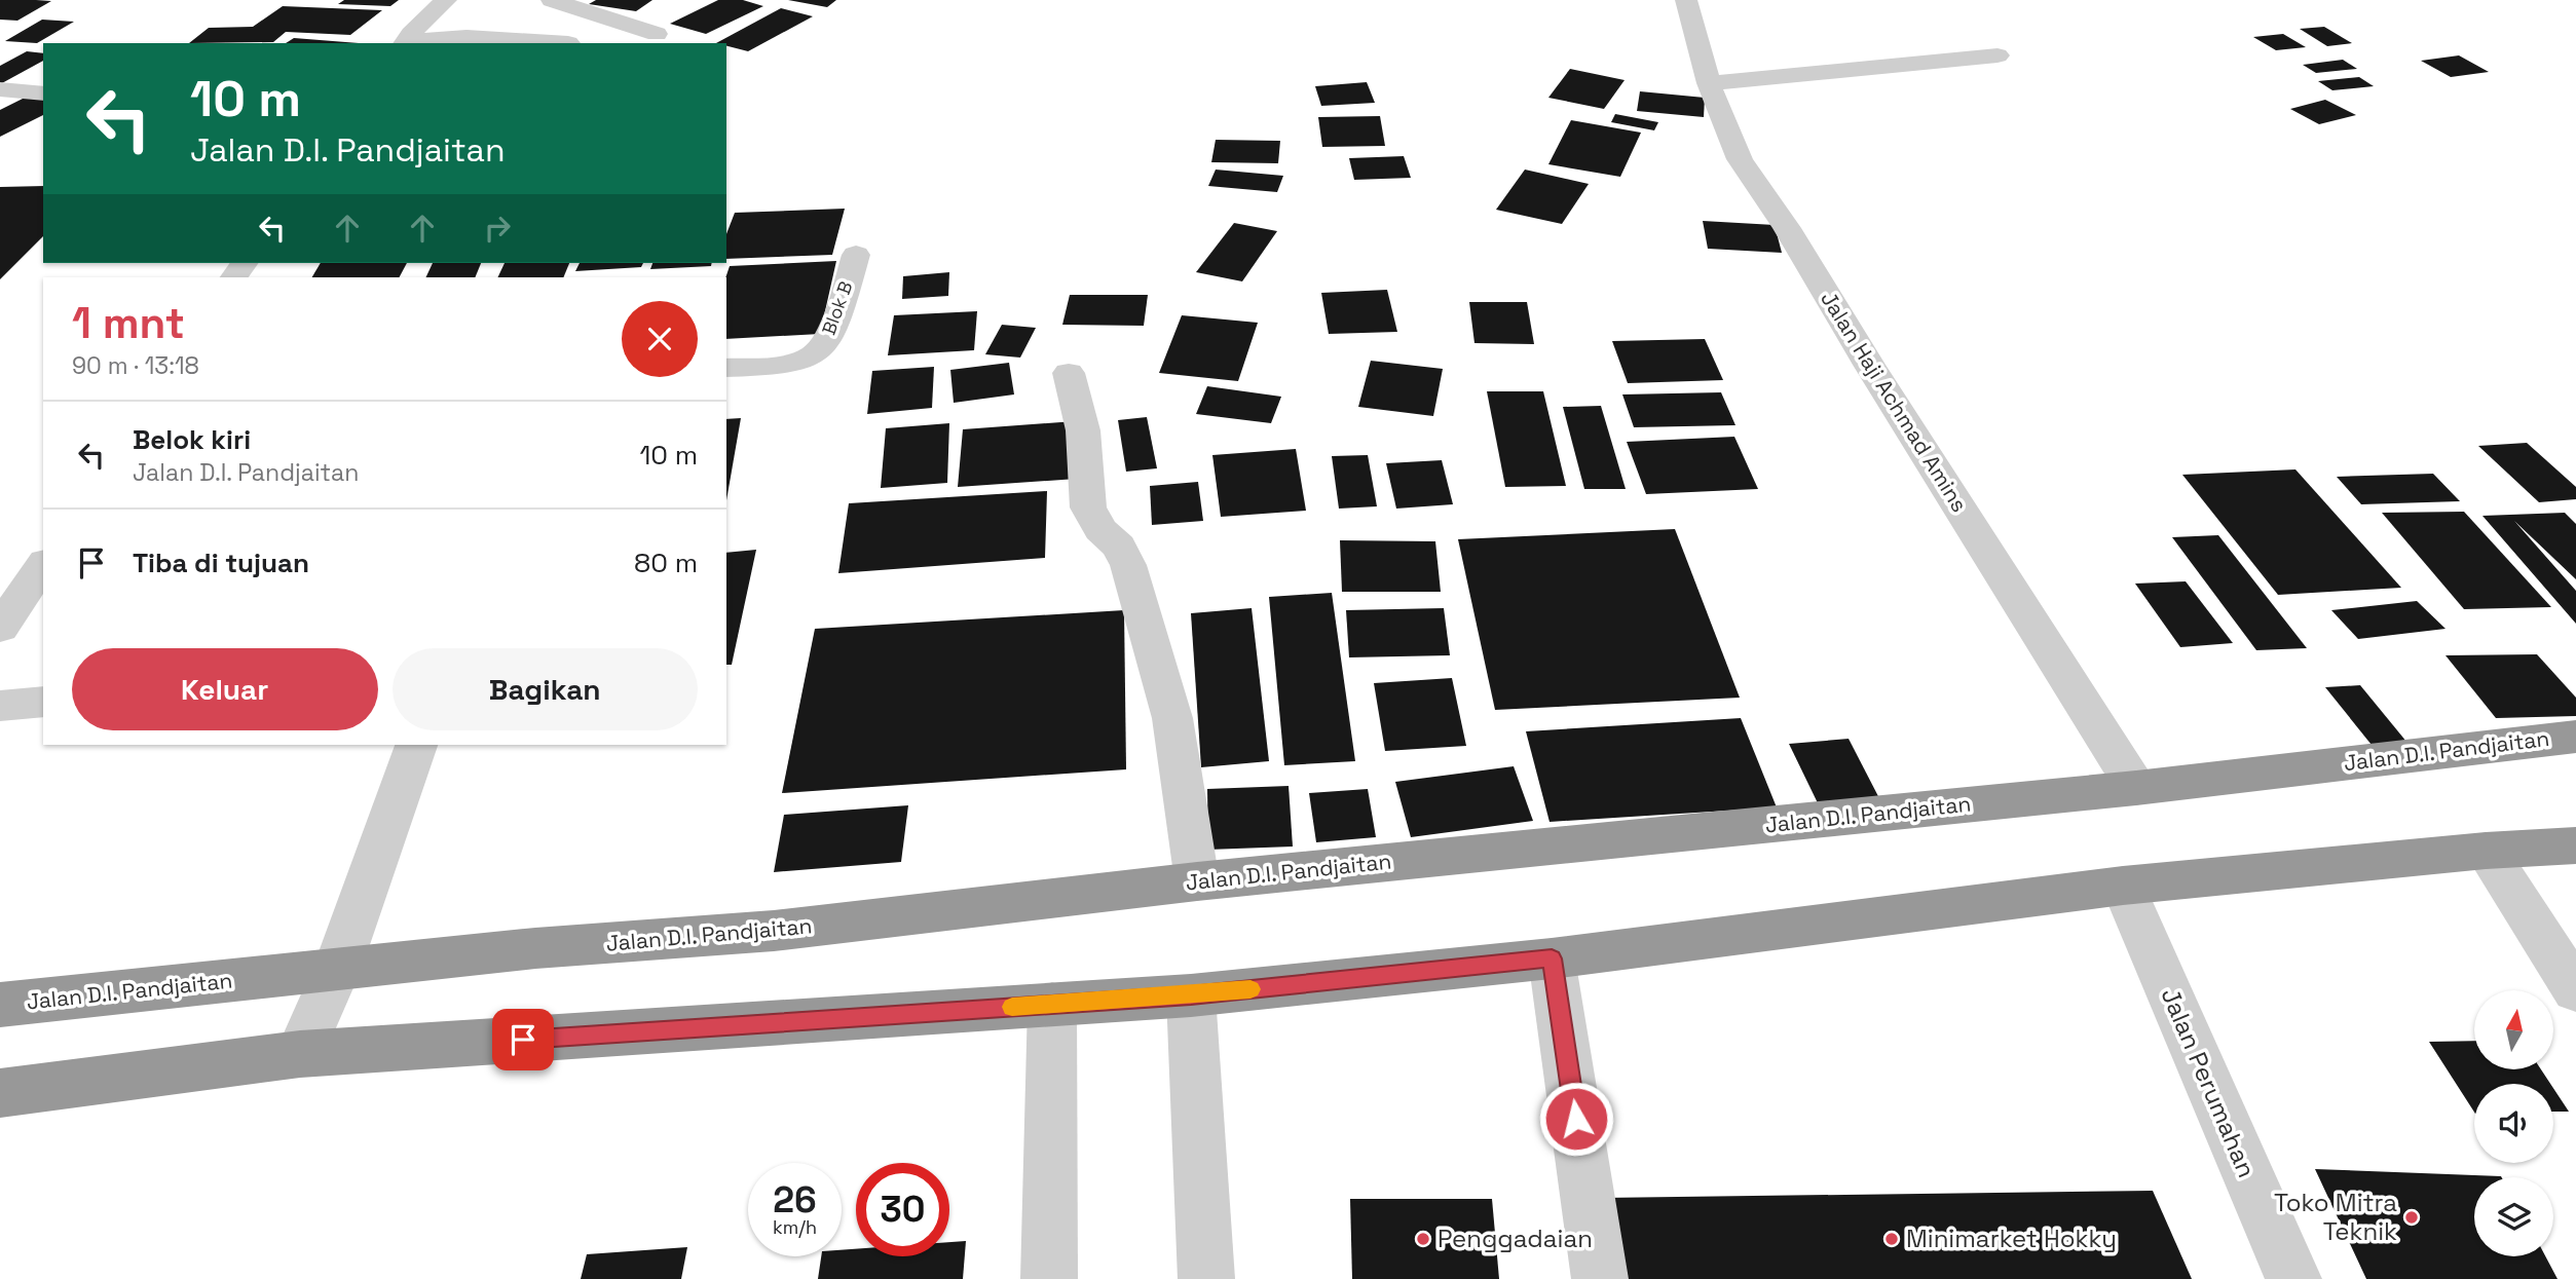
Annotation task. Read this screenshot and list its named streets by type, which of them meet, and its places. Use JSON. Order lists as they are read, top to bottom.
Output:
{
  "streets": {
    "highway": ["Jalan D.I. Pandjaitan"],
    "street": ["Blok B", "Jalan Haji Achmad Amins", "Jalan Perumahan"]
  },
  "crossings": [
    ["Jalan Haji Achmad Amins", "Jalan D.I. Pandjaitan"]
  ],
  "places": ["Toko Mitra Teknik", "Penggadaian", "Minimarket Hokky"],
  "north": "top",
  "page": {
    "turn": ["10 m", "Jalan D.I. Pandjaitan"],
    "heading": ["1 mnt", "90 m · 13:18"],
    "list": [
      {
        "name": "Belok kiri",
        "note": "Jalan D.I. Pandjaitan",
        "value": "10 m"
      },
      {
        "name": "Tiba di tujuan",
        "value": "80 m"
      }
    ],
    "buttons": ["Keluar", "Bagikan"],
    "speed": "26 km/h",
    "limit": "30"
  }
}
